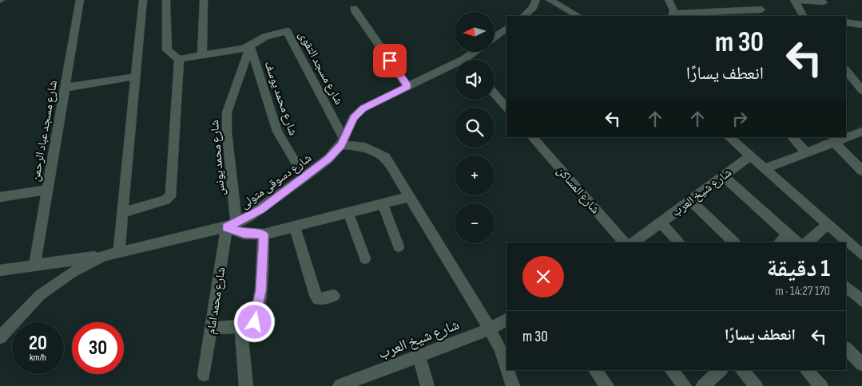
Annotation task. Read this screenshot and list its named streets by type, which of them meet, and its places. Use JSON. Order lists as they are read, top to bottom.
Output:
{
  "streets": {
    "street": [
      "شارع مسجد التقوى",
      "شارع محمد يوسف",
      "شارع مسجد عباد الرحمن",
      "شارع محمد يونس",
      "شارع دسوقى متولى",
      "شارع المساكن",
      "شارع شيخ العرب",
      "شارع محمد امام"
    ]
  },
  "crossings": [
    ["شارع مسجد التقوى", "شارع محمد يوسف"],
    ["شارع مسجد التقوى", "شارع محمد يونس"],
    ["شارع مسجد التقوى", "شارع دسوقى متولى"],
    ["شارع محمد يوسف", "شارع محمد يونس"],
    ["شارع محمد يوسف", "شارع دسوقى متولى"],
    ["شارع محمد يونس", "شارع دسوقى متولى"],
    ["شارع محمد يونس", "شارع محمد امام"],
    ["شارع دسوقى متولى", "شارع محمد امام"]
  ],
  "north": "left",
  "page": {
    "map_buttons": ["+", "−"],
    "turn": ["30 m", "انعطف يسارًا"],
    "heading": ["1 دقيقة", "170 m · 14:27"],
    "list": [
      {
        "name": "انعطف يسارًا",
        "value": "30 m"
      }
    ],
    "speed": "20 km/h",
    "limit": "30"
  }
}
